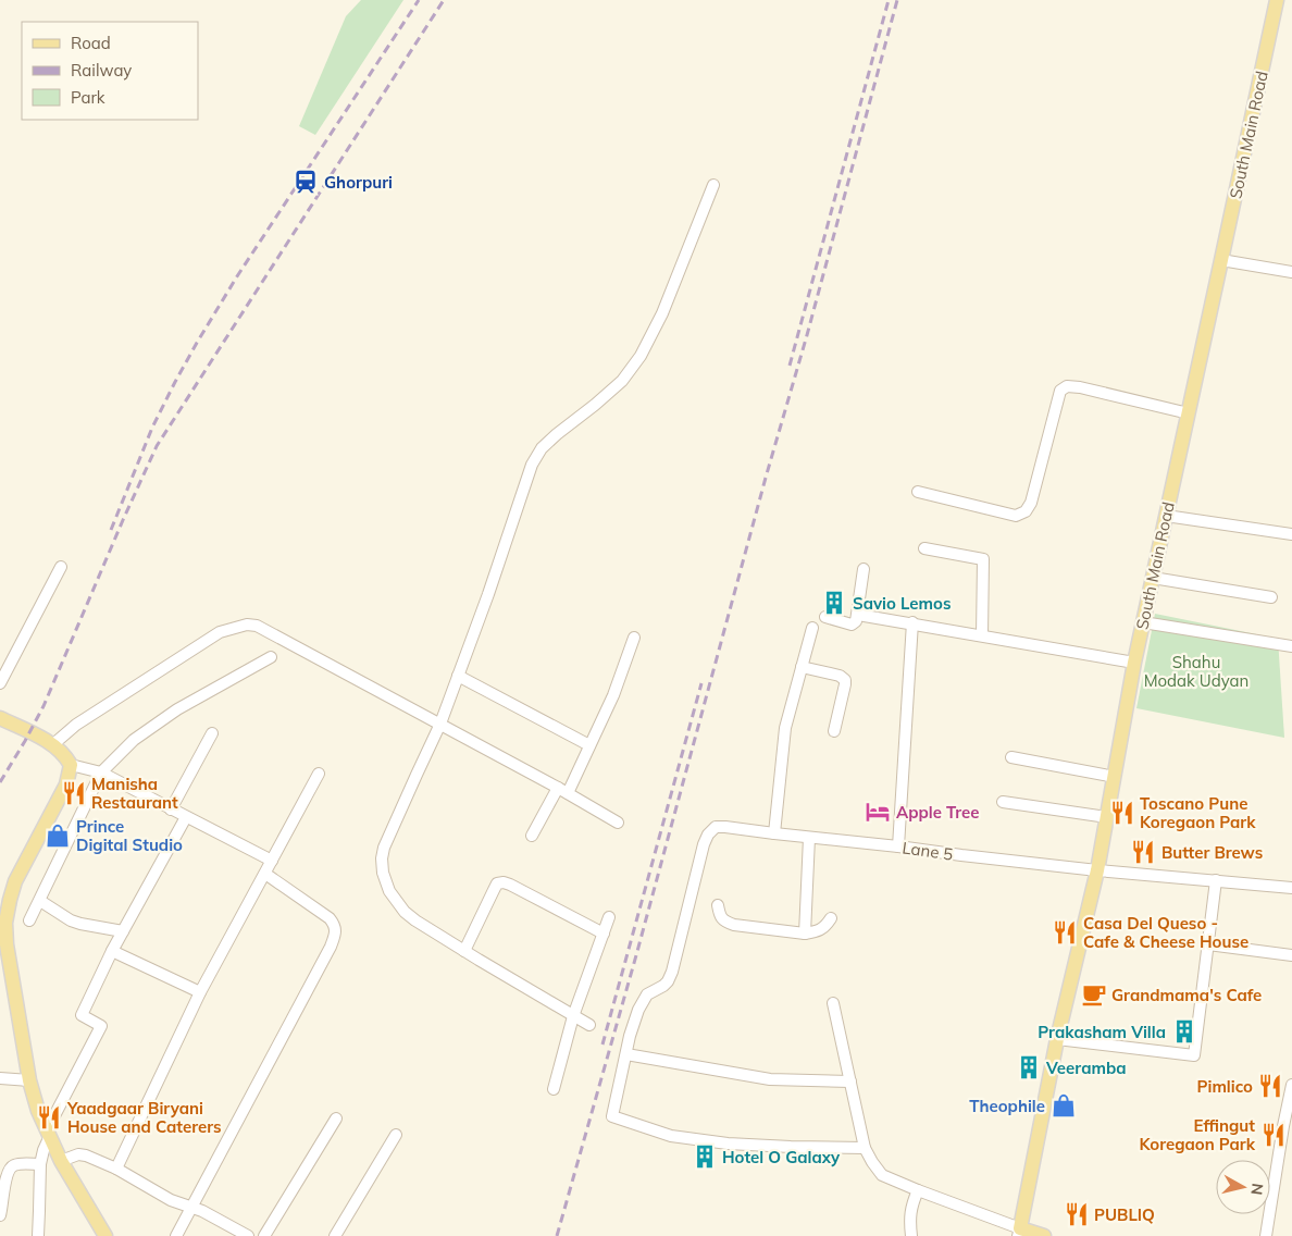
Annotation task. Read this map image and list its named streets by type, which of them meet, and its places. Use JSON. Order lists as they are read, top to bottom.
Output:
{
  "streets": {
    "main road": ["South Main Road"],
    "street": ["Lane 5"]
  },
  "crossings": [
    ["South Main Road", "Lane 5"]
  ],
  "parks": ["Shahu Modak Udyan"],
  "places": {
    "station": ["Ghorpuri"],
    "building": [
      "Savio Lemos",
      "Prakasham Villa",
      "Veeramba",
      "Hotel O Galaxy"
    ],
    "restaurant": [
      "Manisha Restaurant",
      "Toscano Pune Koregaon Park",
      "Butter Brews",
      "Casa Del Queso - Cafe & Cheese House",
      "Pimlico",
      "Yaadgaar Biryani House and Caterers",
      "Effingut Koregaon Park",
      "PUBLIQ"
    ],
    "hotel": ["Apple Tree"],
    "shop": ["Prince Digital Studio", "Theophile"],
    "cafe": ["Grandmama's Cafe"]
  },
  "legend": ["Road", "Railway", "Park"],
  "north": "right"
}
